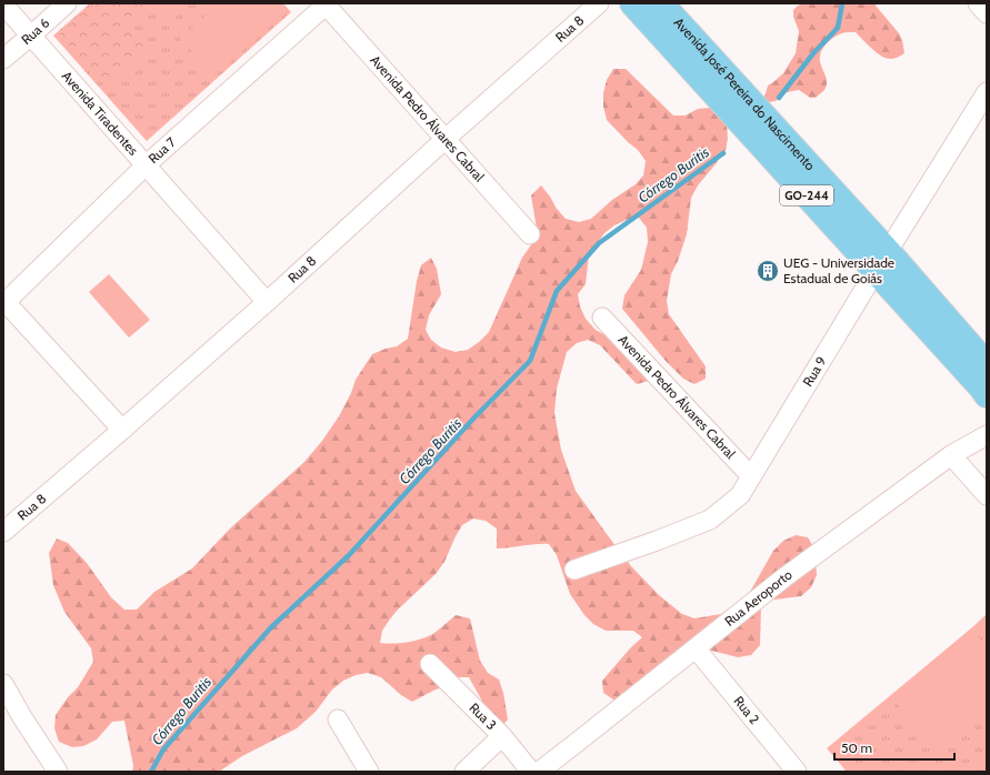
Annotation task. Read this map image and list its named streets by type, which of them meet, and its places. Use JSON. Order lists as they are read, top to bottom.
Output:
{
  "streets": {
    "main road": ["Avenida José Pereira do Nascimento", "GO-244"],
    "street": [
      "Rua 8",
      "Rua 6",
      "Avenida Tiradentes",
      "Avenida Pedro Álvares Cabral",
      "Rua 7",
      "Rua 9",
      "Rua Aeroporto",
      "Rua 2",
      "Rua 3"
    ]
  },
  "crossings": [
    ["Rua 8", "Avenida Tiradentes"],
    ["Rua 8", "Avenida Pedro Álvares Cabral"],
    ["Rua 6", "Avenida Tiradentes"],
    ["Avenida José Pereira do Nascimento", "Rua 9"],
    ["Avenida Tiradentes", "Rua 7"],
    ["Avenida Pedro Álvares Cabral", "Rua 7"],
    ["Avenida Pedro Álvares Cabral", "Rua 9"],
    ["Rua Aeroporto", "Rua 2"]
  ],
  "water": ["Córrego Buritis"],
  "places": {
    "building": ["UEG - Universidade Estadual de Goiás"]
  },
  "scale_bar": "50 m"
}
